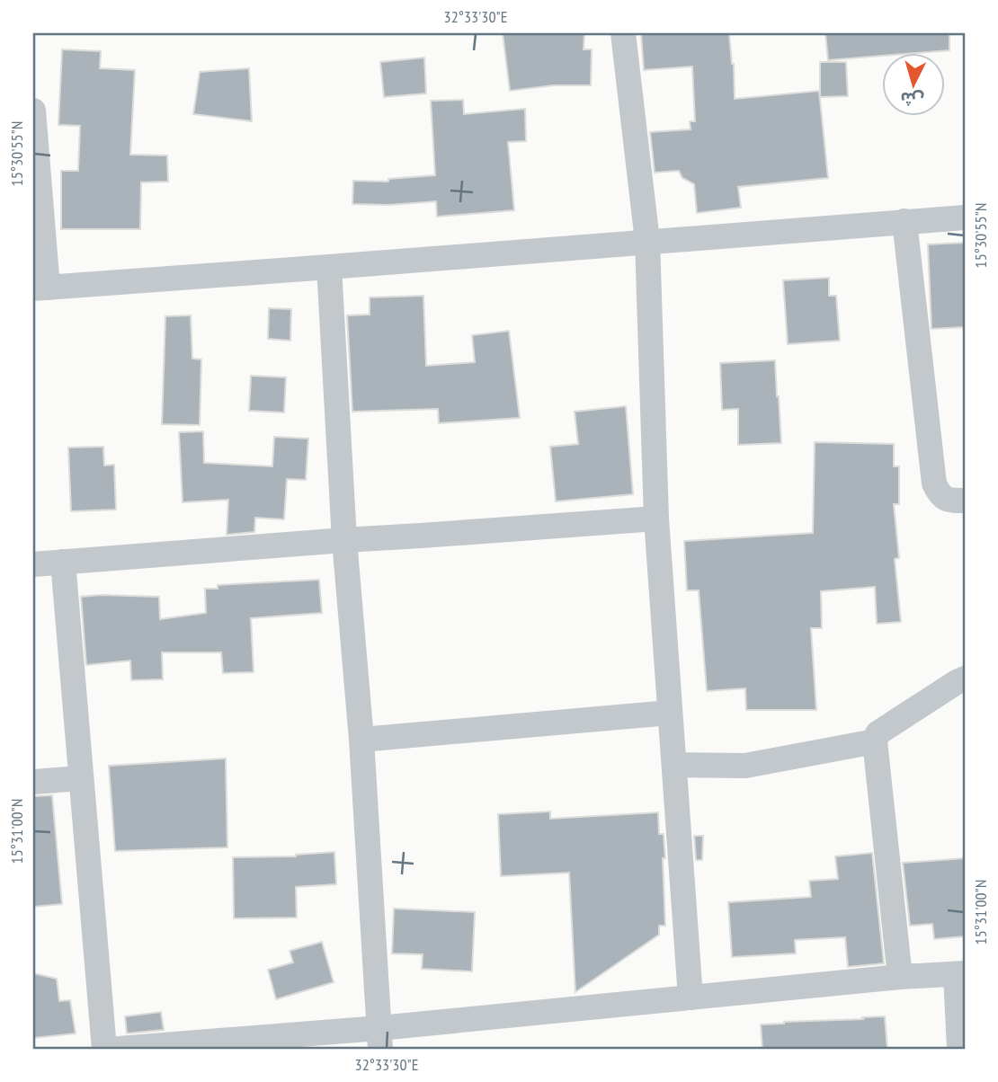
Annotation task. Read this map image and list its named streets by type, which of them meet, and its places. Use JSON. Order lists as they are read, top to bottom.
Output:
{
  "north": "bottom",
  "coordinates": ["32°33'30\"E", "15°30'55\"N", "15°31'00\"N"]
}
